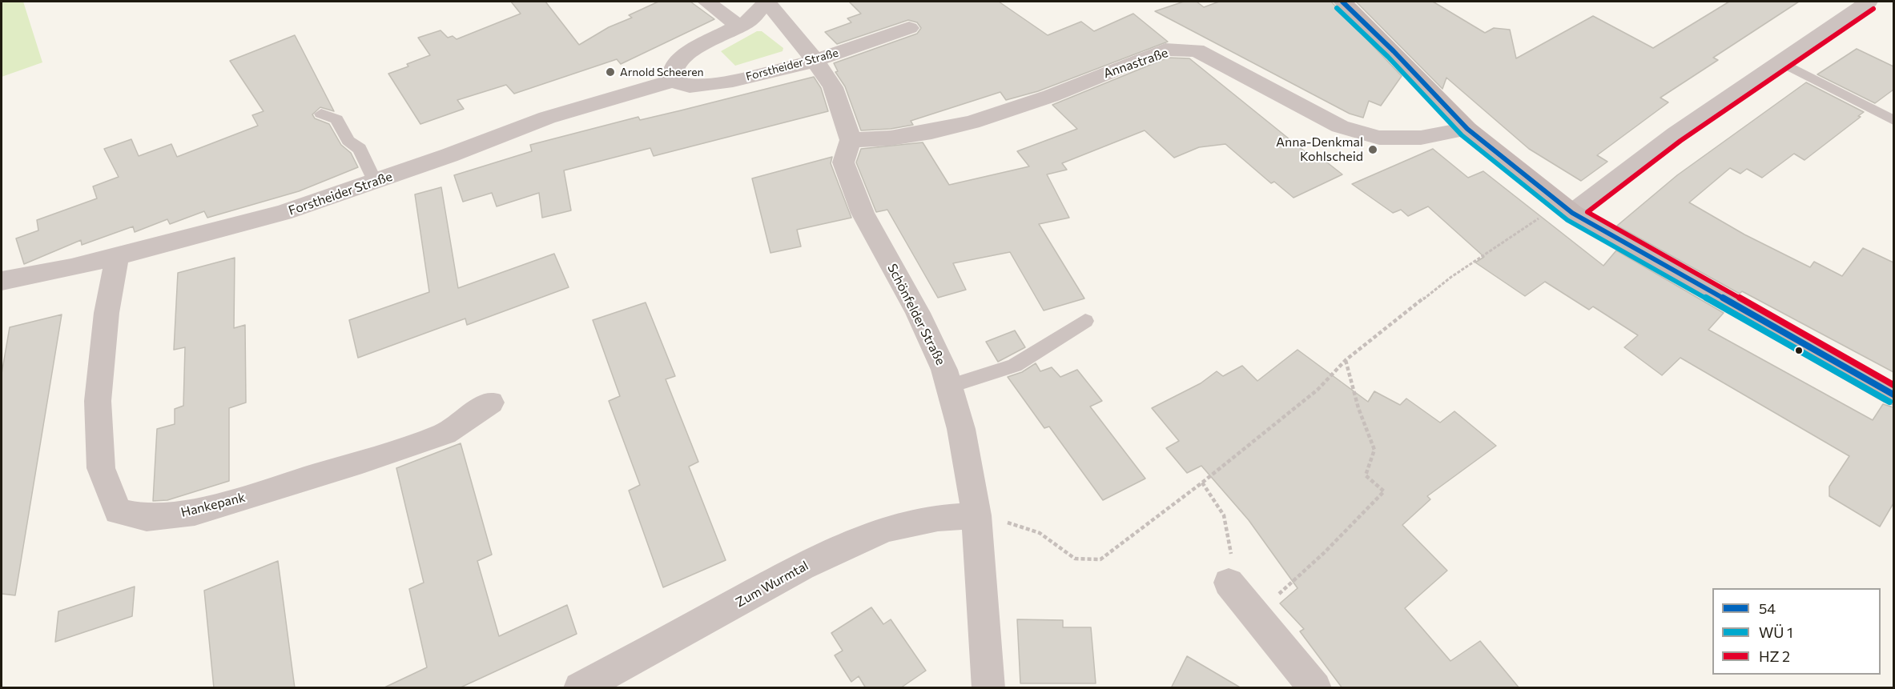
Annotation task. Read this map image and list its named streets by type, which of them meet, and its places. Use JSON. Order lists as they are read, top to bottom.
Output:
{
  "streets": {
    "street": [
      "Annastraße",
      "Forstheider Straße",
      "Schönfelder Straße",
      "Hankepank",
      "Zum Wurmtal"
    ]
  },
  "crossings": [
    ["Annastraße", "Schönfelder Straße"],
    ["Forstheider Straße", "Hankepank"],
    ["Schönfelder Straße", "Zum Wurmtal"]
  ],
  "places": ["Arnold Scheeren", "Anna-Denkmal Kohlscheid"],
  "lines": ["transit line 54"],
  "legend": ["54", "WÜ 1", "HZ 2"]
}
